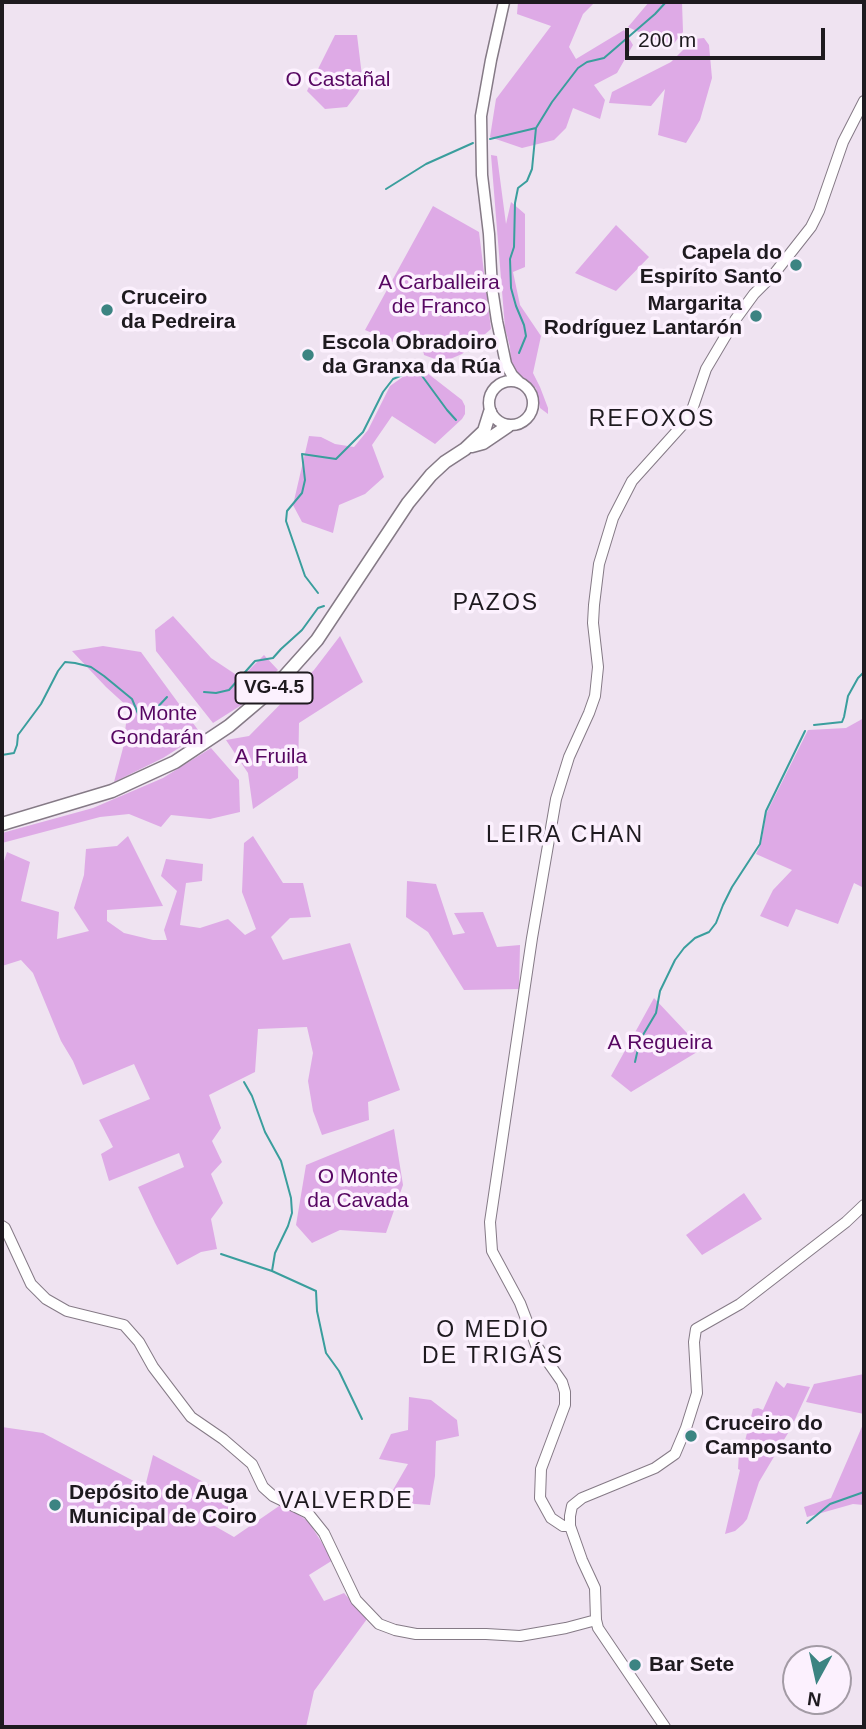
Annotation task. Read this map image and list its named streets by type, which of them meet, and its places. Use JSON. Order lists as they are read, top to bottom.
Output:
{
  "streets": {
    "highway": ["VG-4.5"]
  },
  "districts": [
    "REFOXOS",
    "PAZOS",
    "LEIRA CHAN",
    "O MEDIO DE TRIGÁS",
    "VALVERDE"
  ],
  "parks": [
    "O Castañal",
    "A Carballeira de Franco",
    "O Monte Gondarán",
    "A Fruila",
    "A Regueira",
    "O Monte da Cavada"
  ],
  "places": [
    "Capela do Espiríto Santo",
    "Cruceiro da Pedreira",
    "Margarita Rodríguez Lantarón",
    "Escola Obradoiro da Granxa da Rúa",
    "Cruceiro do Camposanto",
    "Depósito de Auga Municipal de Coiro",
    "Bar Sete"
  ],
  "scale_bar": "200 m",
  "north": "bottom"
}
